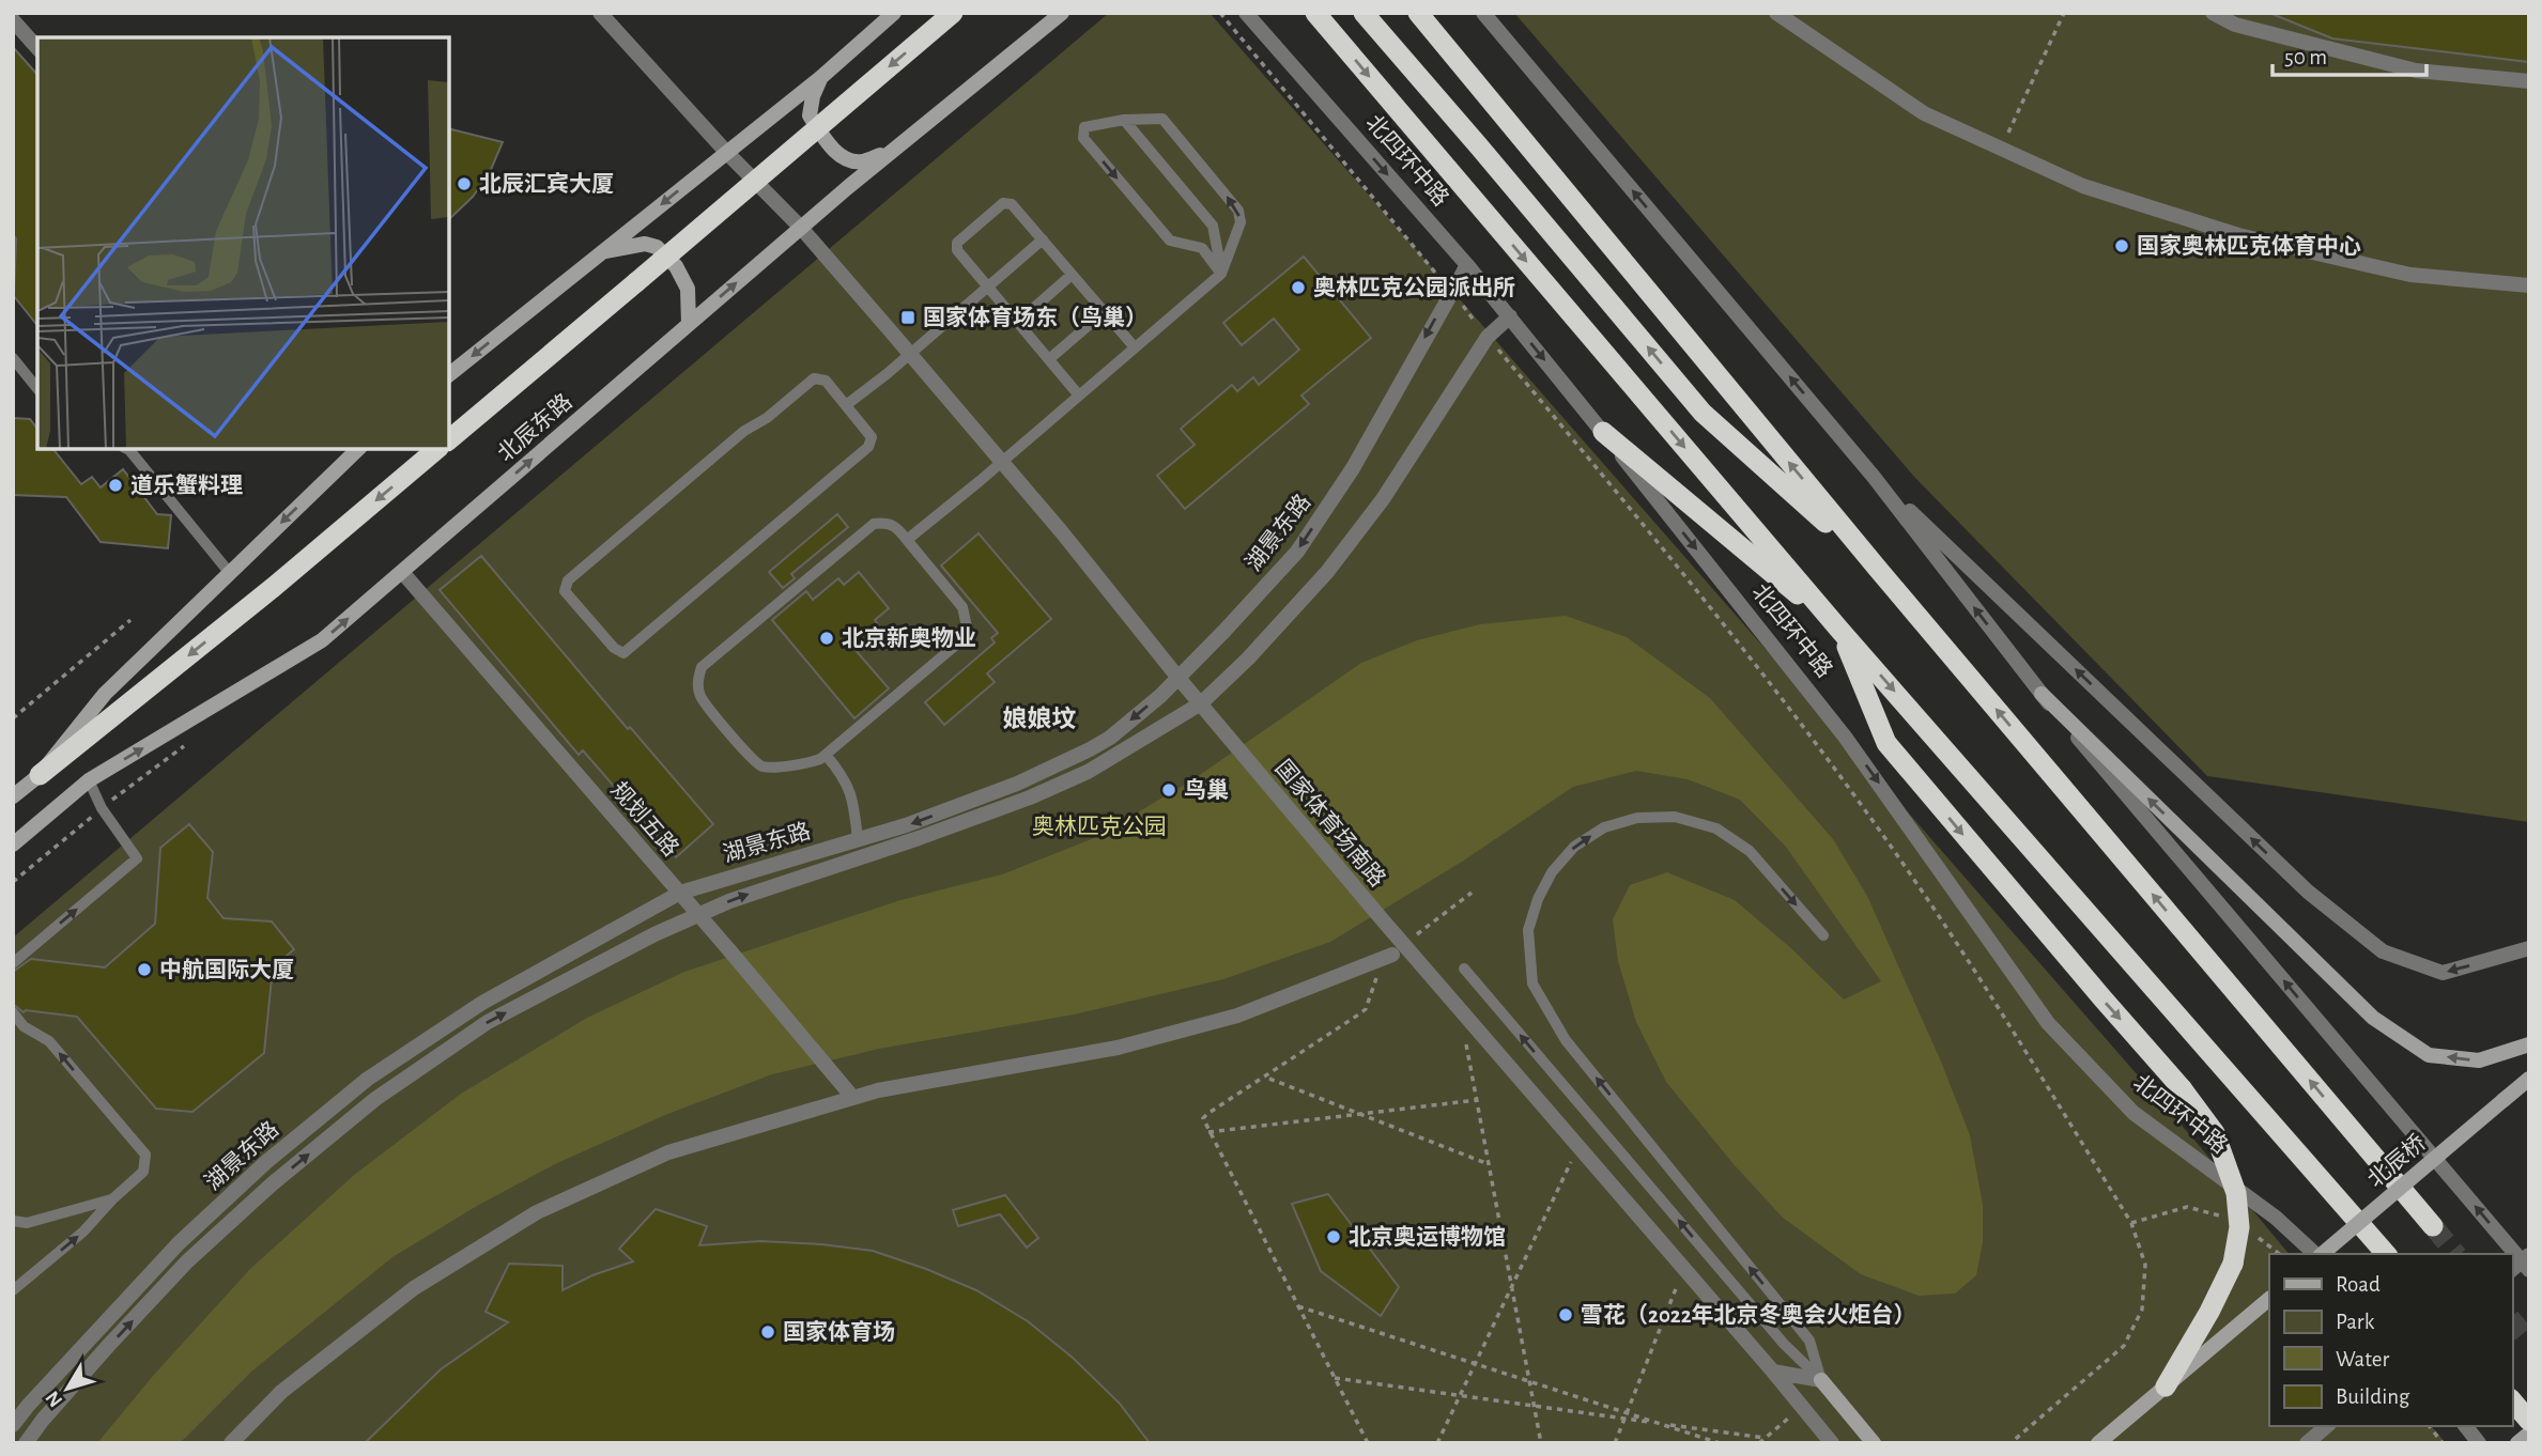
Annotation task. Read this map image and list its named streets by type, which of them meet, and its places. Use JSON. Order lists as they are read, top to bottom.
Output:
{
  "streets": {
    "highway": ["北四环中路"],
    "main road": ["北辰东路", "北辰桥"],
    "street": ["湖景东路", "规划五路", "国家体育场南路"]
  },
  "crossings": [
    ["北四环中路", "湖景东路"],
    ["北辰东路", "规划五路"],
    ["北辰东路", "国家体育场南路"],
    ["湖景东路", "规划五路"],
    ["湖景东路", "国家体育场南路"]
  ],
  "districts": ["娘娘坟"],
  "parks": ["奥林匹克公园"],
  "places": {
    "other": [
      "北辰汇宾大厦",
      "国家奥林匹克体育中心",
      "奥林匹克公园派出所",
      "道乐蟹料理",
      "北京新奥物业",
      "鸟巢",
      "中航国际大厦",
      "北京奥运博物馆",
      "雪花（2022年北京冬奥会火炬台）",
      "国家体育场"
    ],
    "transit": ["国家体育场东（鸟巢）"]
  },
  "legend": [
    "Road",
    "Park",
    "Water",
    "Building"
  ],
  "scale_bar": "50 m",
  "north": "bottom left"
}
